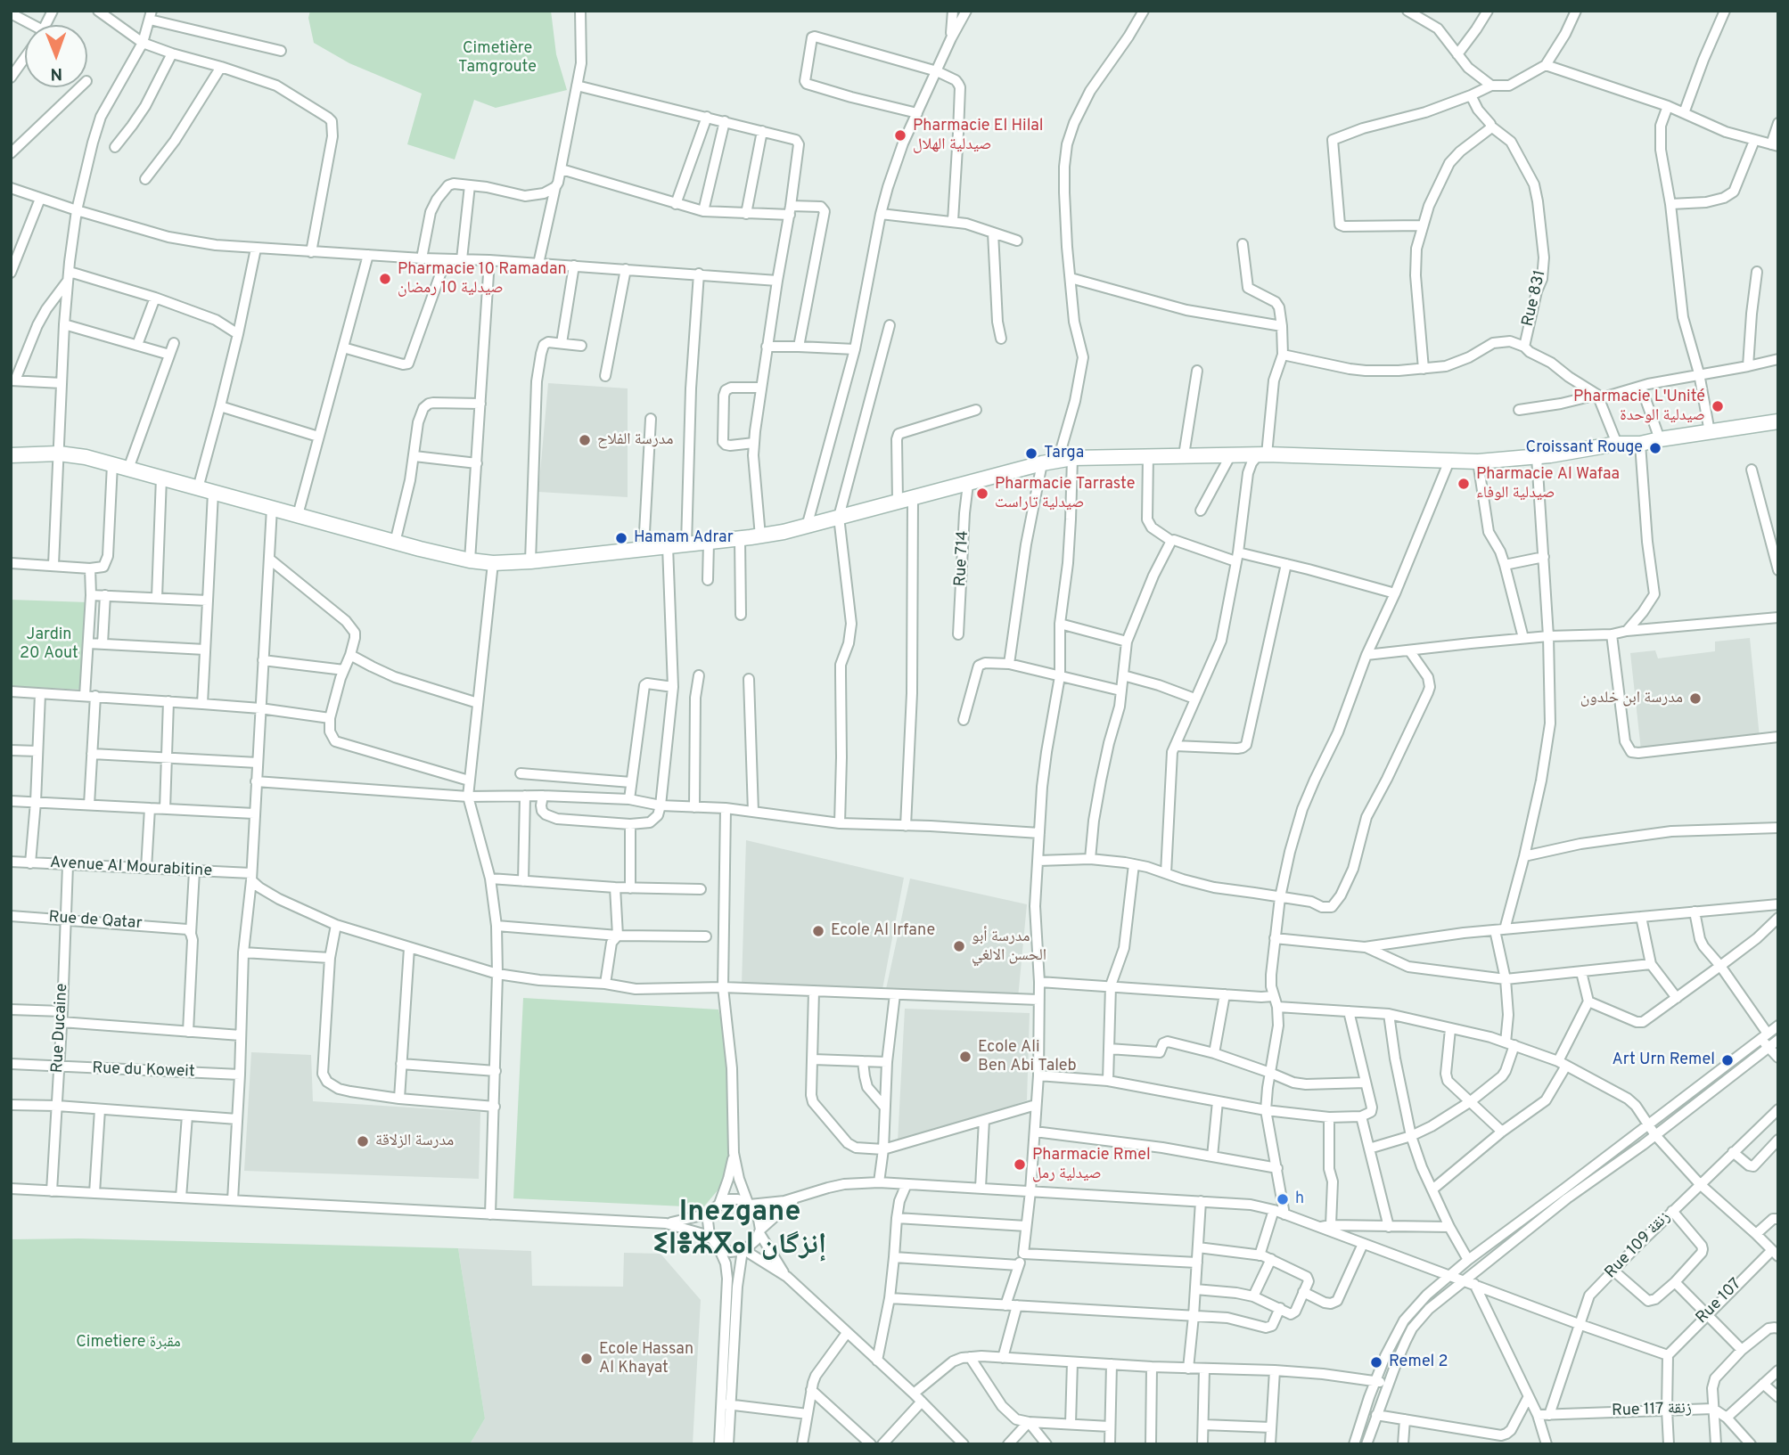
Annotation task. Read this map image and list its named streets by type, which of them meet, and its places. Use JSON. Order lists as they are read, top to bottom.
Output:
{
  "streets": {
    "street": [
      "Rue 831",
      "Rue 714",
      "Avenue Al Mourabitine",
      "Rue de Qatar",
      "Rue Ducaine",
      "Rue du Koweit",
      "Rue 109 زنقة",
      "Rue 107",
      "Rue 117 زنقة"
    ]
  },
  "crossings": [
    ["Avenue Al Mourabitine", "Rue Ducaine"],
    ["Rue de Qatar", "Rue Ducaine"],
    ["Rue Ducaine", "Rue du Koweit"],
    ["Rue 109 زنقة", "Rue 117 زنقة"]
  ],
  "districts": ["Inezgane ⵉⵏⴻⵣⴳⴰⵏ إنزگان"],
  "parks": ["Cimetière Tamgroute", "Jardin 20 Aout", "Cimetiere مقبرة"],
  "places": [
    "Pharmacie El Hilal صيدلية الهلال",
    "Pharmacie 10 Ramadan صيدلية 10 رمضان",
    "Pharmacie L'Unité صيدلية الوحدة",
    "مدرسة الفلاح",
    "Croissant Rouge",
    "Targa",
    "Pharmacie Al Wafaa صيدلية الوفاء",
    "Pharmacie Tarraste صيدلية تاراست",
    "Hamam Adrar",
    "مدرسة ابن خلدون",
    "Ecole Al Irfane",
    "مدرسة أبو الحسن الالغي",
    "Ecole Ali Ben Abi Taleb",
    "Art Urn Remel",
    "مدرسة الزلاقة",
    "Pharmacie Rmel صيدلية رمل",
    "h",
    "Ecole Hassan Al Khayat",
    "Remel 2"
  ],
  "north": "bottom"
}
